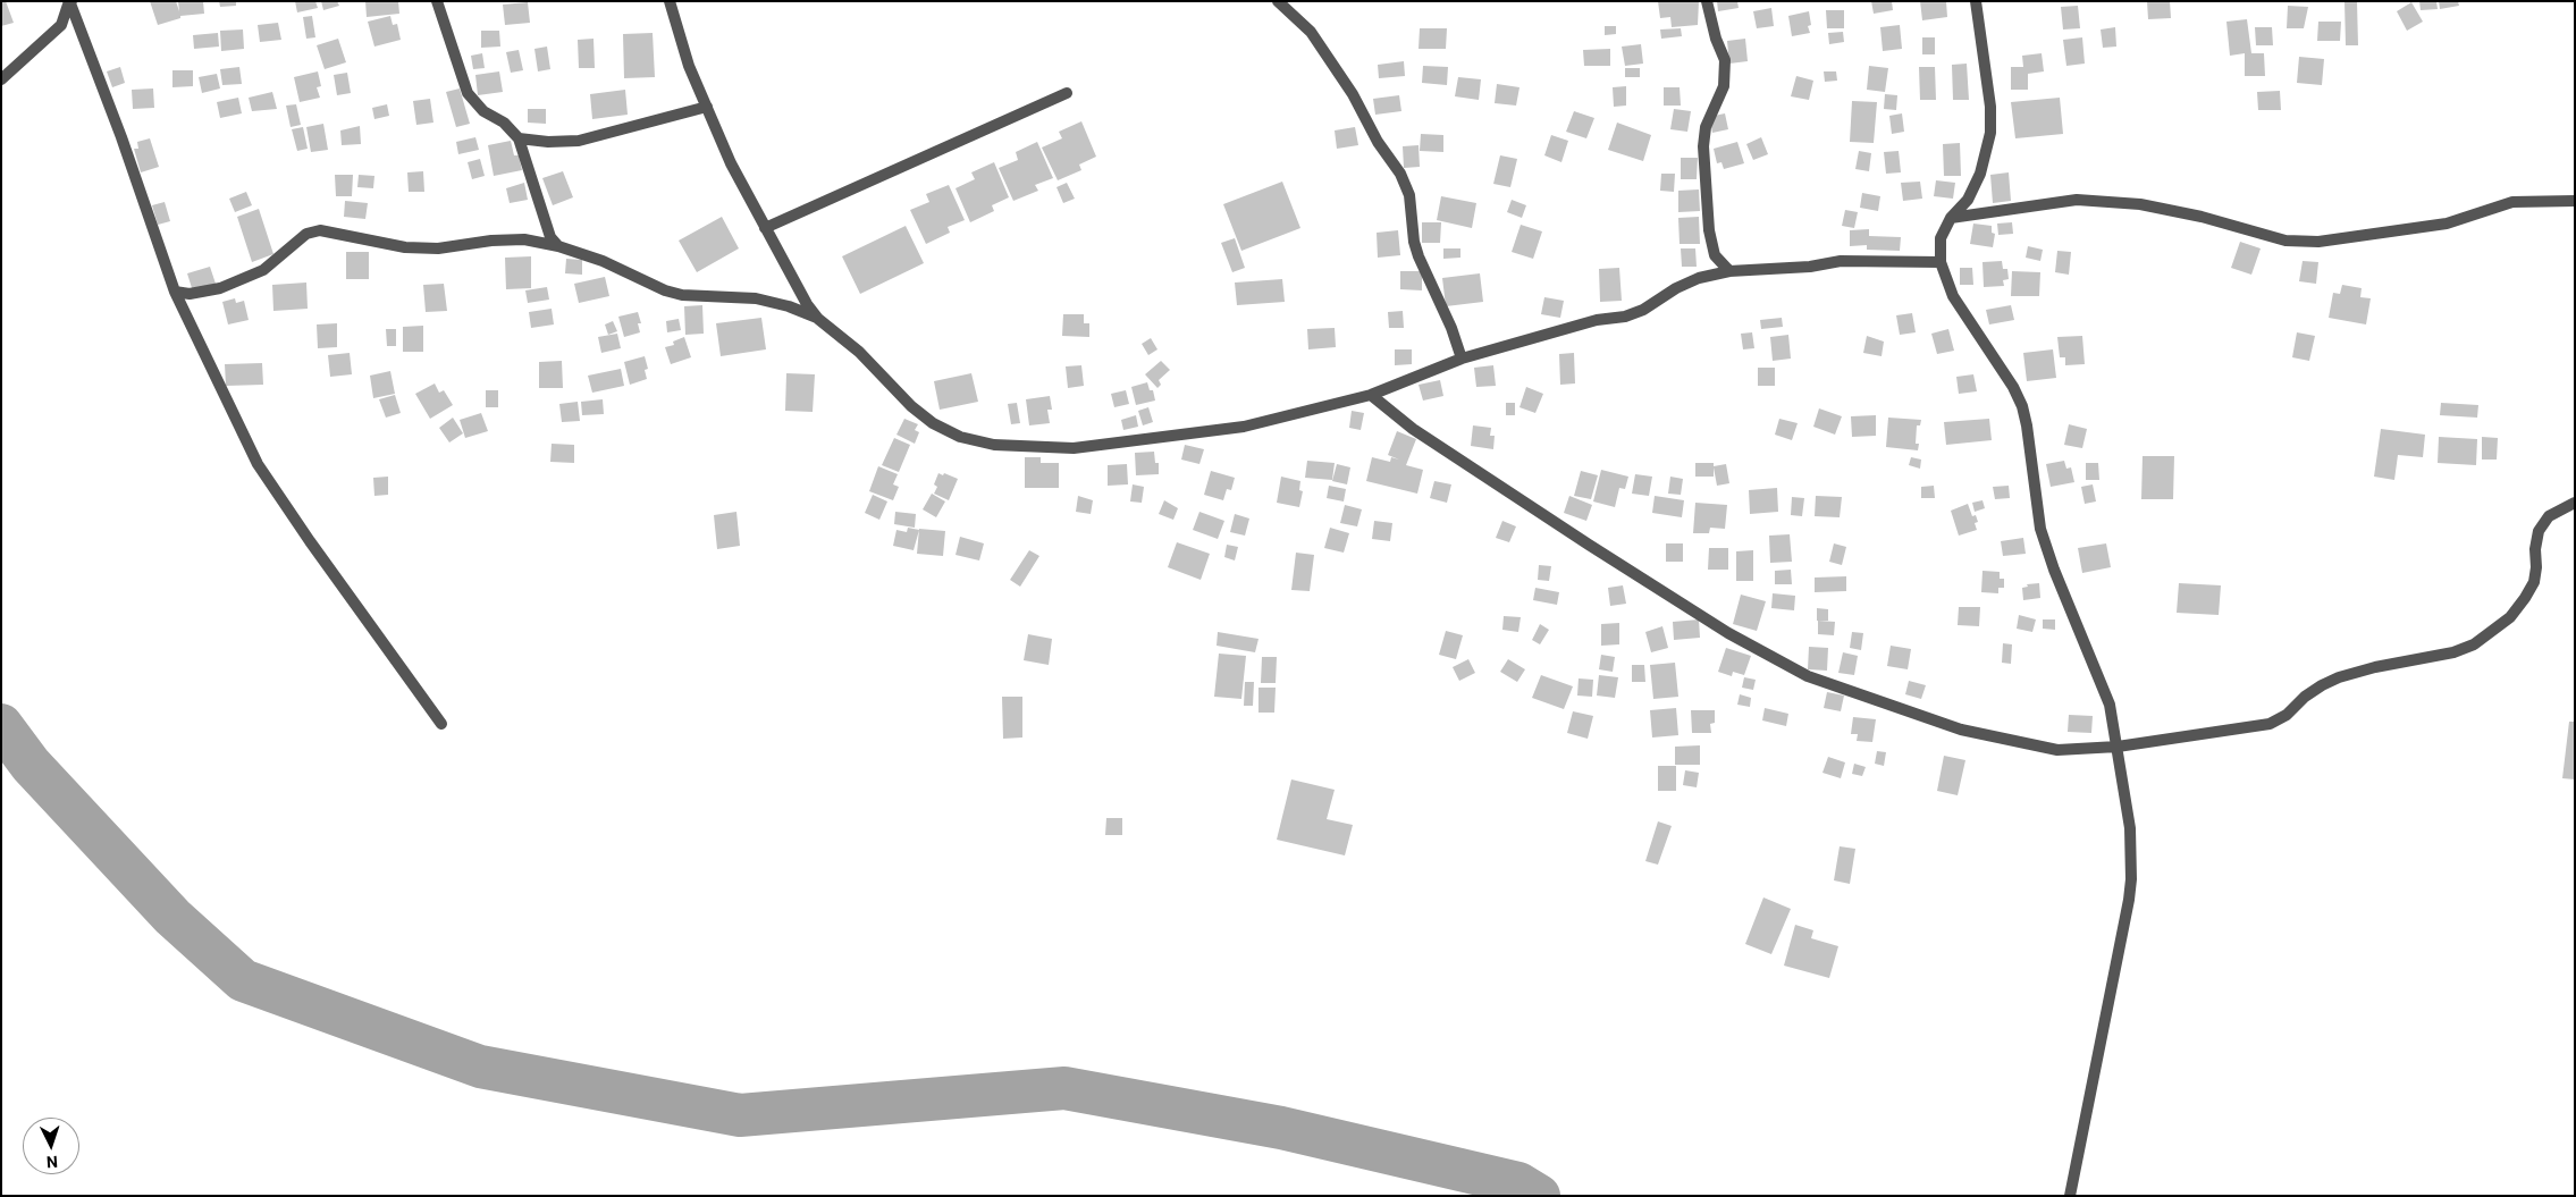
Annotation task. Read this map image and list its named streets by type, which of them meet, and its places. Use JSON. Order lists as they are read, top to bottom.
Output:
{
  "north": "bottom"
}
